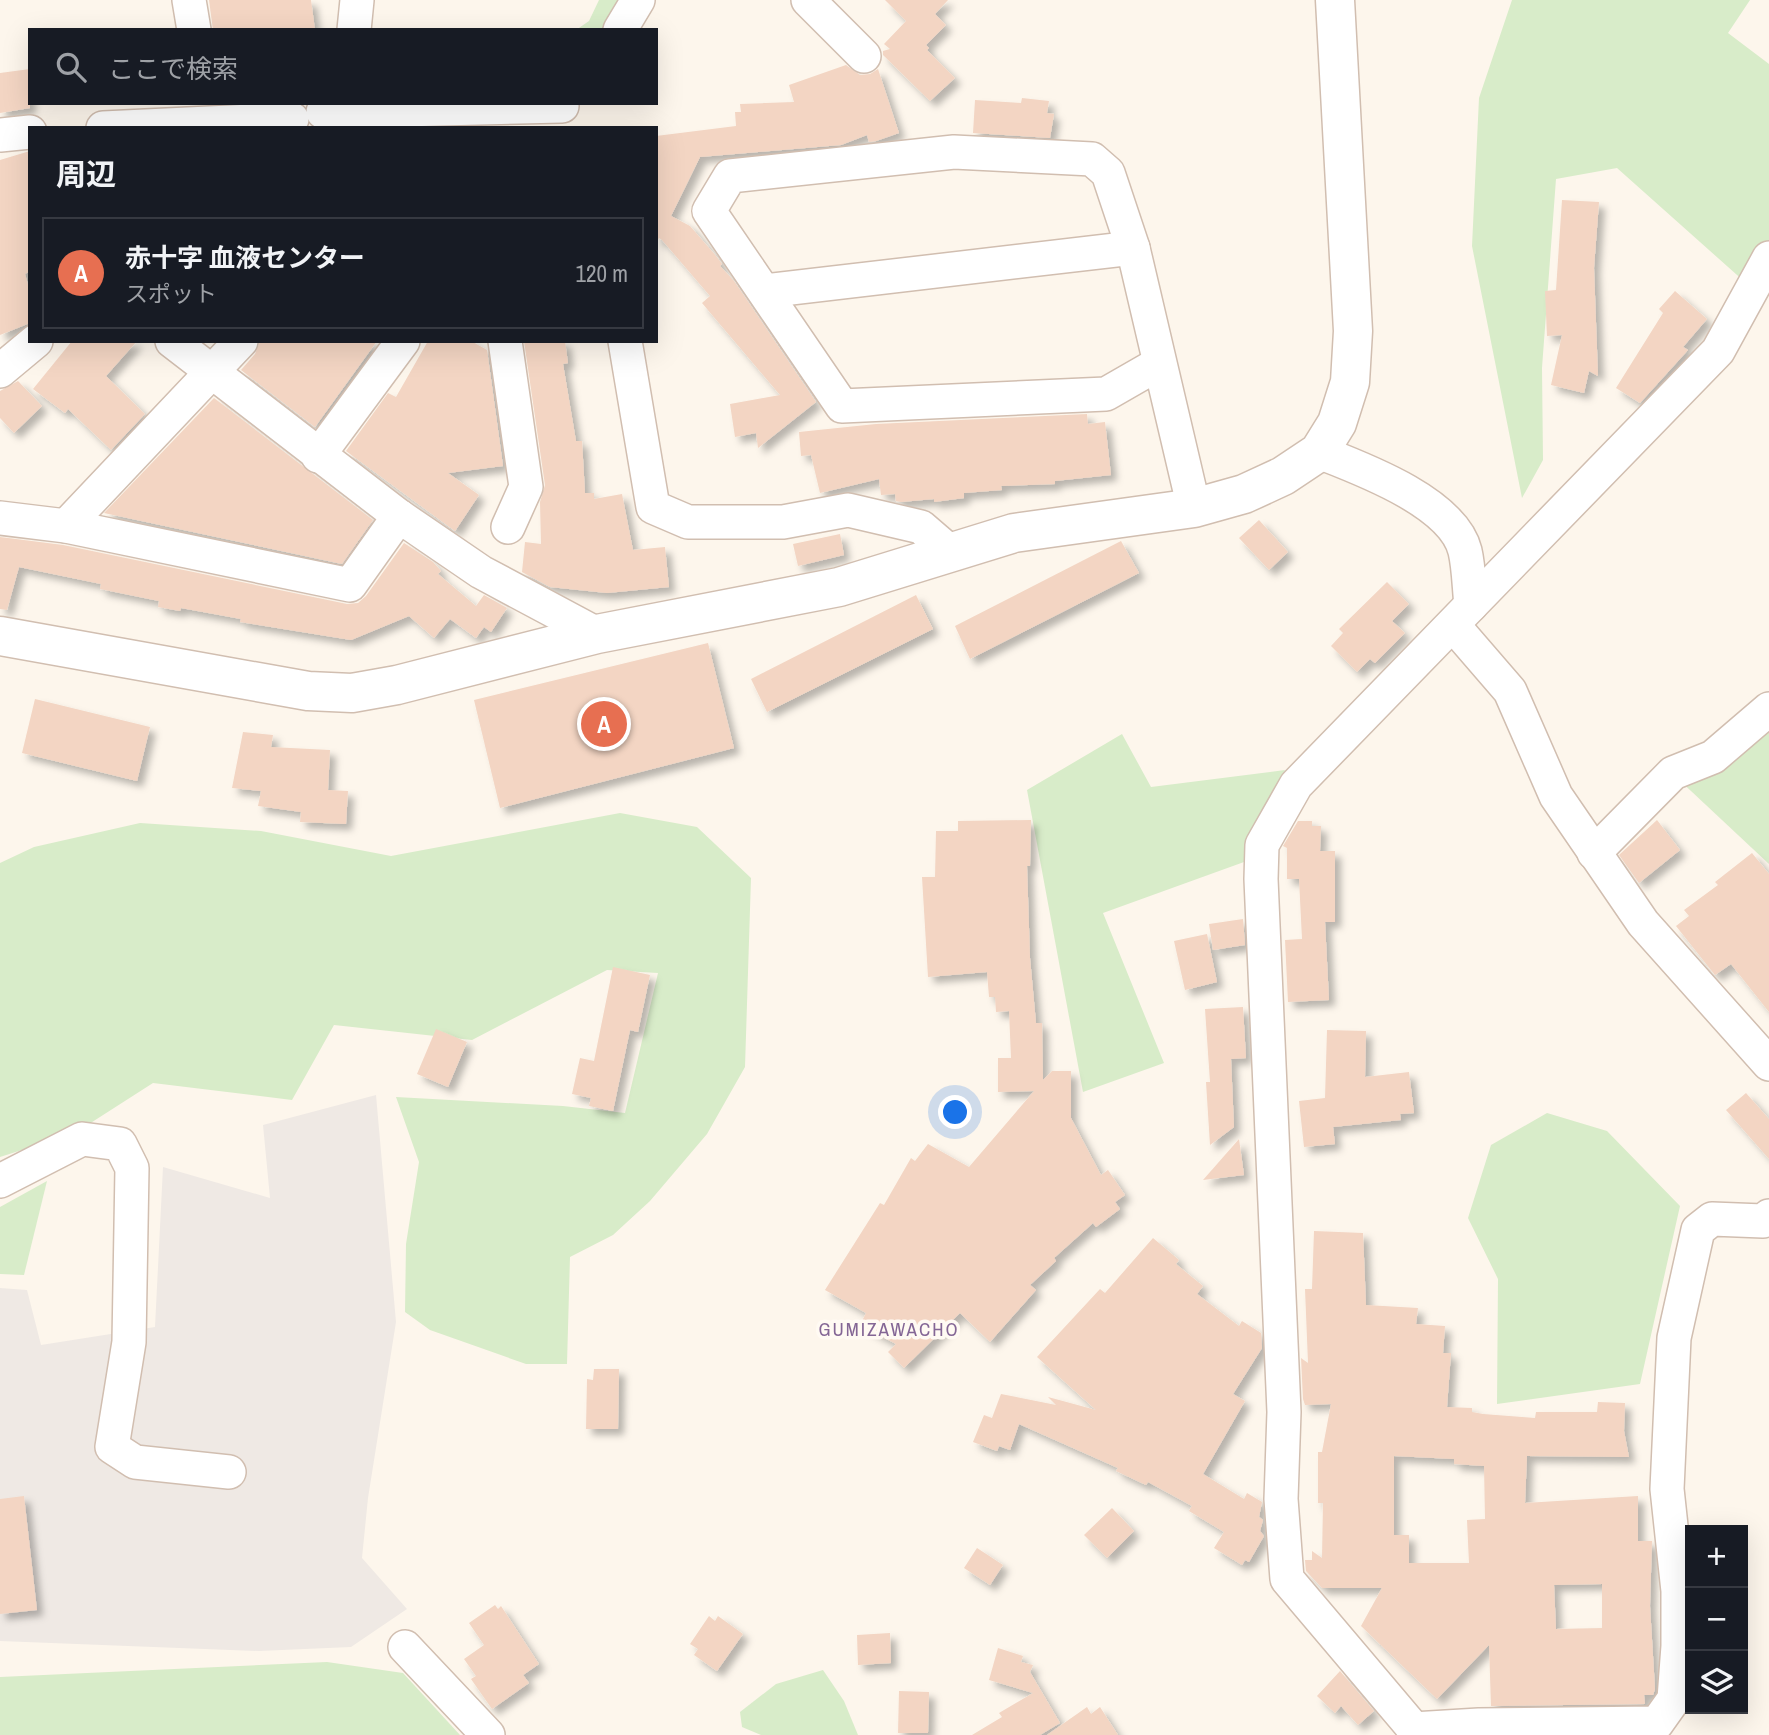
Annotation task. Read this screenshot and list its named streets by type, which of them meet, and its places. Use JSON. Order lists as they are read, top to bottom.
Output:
{
  "districts": ["GUMIZAWACHO"],
  "page": {
    "search": "ここで検索",
    "heading": "周辺",
    "list": [
      {
        "mark": "A",
        "name": "赤十字 血液センター",
        "note": "スポット",
        "value": "120 m"
      }
    ],
    "pins": "A",
    "map_buttons": ["+", "−"]
  }
}
